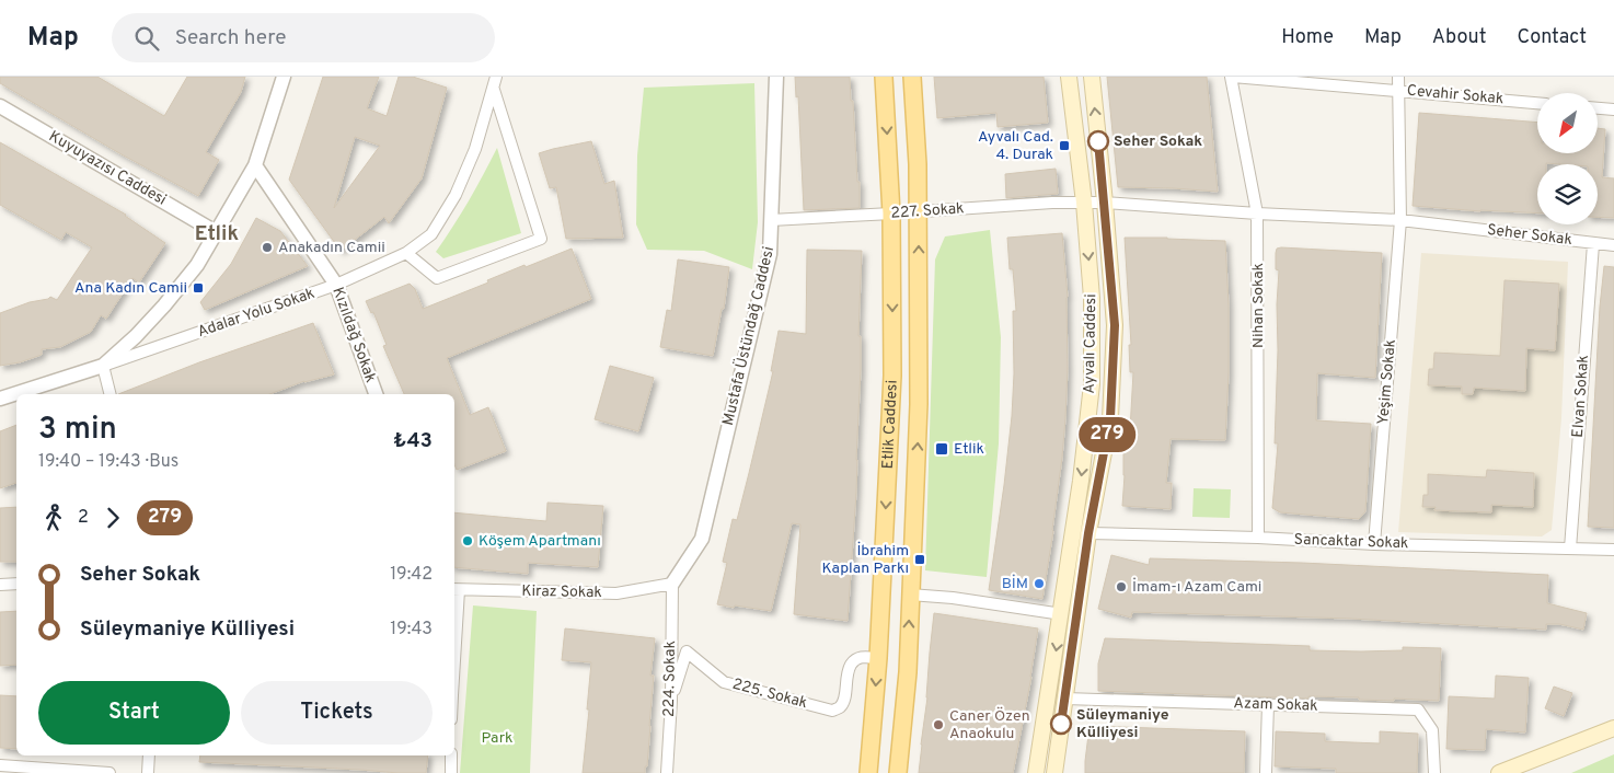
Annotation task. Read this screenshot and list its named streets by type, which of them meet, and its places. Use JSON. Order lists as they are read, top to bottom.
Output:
{
  "streets": {
    "main road": ["Ayvalı Caddesi", "Etlik Caddesi"],
    "street": [
      "Cevahir Sokak",
      "Kuyuyazısı Caddesi",
      "227. Sokak",
      "Seher Sokak",
      "Nihan Sokak",
      "Adalar Yolu Sokak",
      "Kızıldağ Sokak",
      "Mustafa Üstündağ Caddesi",
      "Yeşim Sokak",
      "Elvan Sokak",
      "Sancaktar Sokak",
      "Kiraz Sokak",
      "224. Sokak",
      "225. Sokak",
      "Azam Sokak"
    ]
  },
  "crossings": [
    ["Cevahir Sokak", "Nihan Sokak"],
    ["Cevahir Sokak", "Yeşim Sokak"],
    ["227. Sokak", "Seher Sokak"],
    ["227. Sokak", "Mustafa Üstündağ Caddesi"],
    ["227. Sokak", "Ayvalı Caddesi"],
    ["227. Sokak", "Etlik Caddesi"],
    ["Seher Sokak", "Nihan Sokak"],
    ["Seher Sokak", "Ayvalı Caddesi"],
    ["Seher Sokak", "Yeşim Sokak"],
    ["Seher Sokak", "Elvan Sokak"],
    ["Nihan Sokak", "Sancaktar Sokak"],
    ["Adalar Yolu Sokak", "Kızıldağ Sokak"],
    ["Mustafa Üstündağ Caddesi", "Kiraz Sokak"],
    ["Mustafa Üstündağ Caddesi", "224. Sokak"],
    ["Ayvalı Caddesi", "Sancaktar Sokak"],
    ["Ayvalı Caddesi", "Azam Sokak"],
    ["Yeşim Sokak", "Sancaktar Sokak"],
    ["Elvan Sokak", "Sancaktar Sokak"],
    ["Etlik Caddesi", "225. Sokak"],
    ["Kiraz Sokak", "224. Sokak"],
    ["224. Sokak", "225. Sokak"]
  ],
  "districts": ["Etlik"],
  "parks": ["Park"],
  "places": {
    "other": [
      "Seher Sokak",
      "Anakadın Camii",
      "Köşem Apartmanı",
      "BİM",
      "İmam-ı Azam Cami",
      "Süleymaniye Külliyesi",
      "Caner Özen Anaokulu"
    ],
    "transit": [
      "Ayvalı Cad. 4. Durak",
      "Ana Kadın Camii",
      "Etlik",
      "İbrahim Kaplan Parkı"
    ]
  },
  "lines": ["bus line 279"],
  "north": "bottom left",
  "page": {
    "header": "Map",
    "search": "Search here",
    "nav": [
      "Home",
      "Map",
      "About",
      "Contact"
    ],
    "on_map": "279",
    "heading": ["3 min", "19:40 – 19:43 · Bus", "₺43"],
    "legs": ["2", "279"],
    "list": [
      {
        "name": "Seher Sokak",
        "value": "19:42"
      },
      {
        "name": "Süleymaniye Külliyesi",
        "value": "19:43"
      }
    ],
    "buttons": ["Start", "Tickets"]
  }
}
